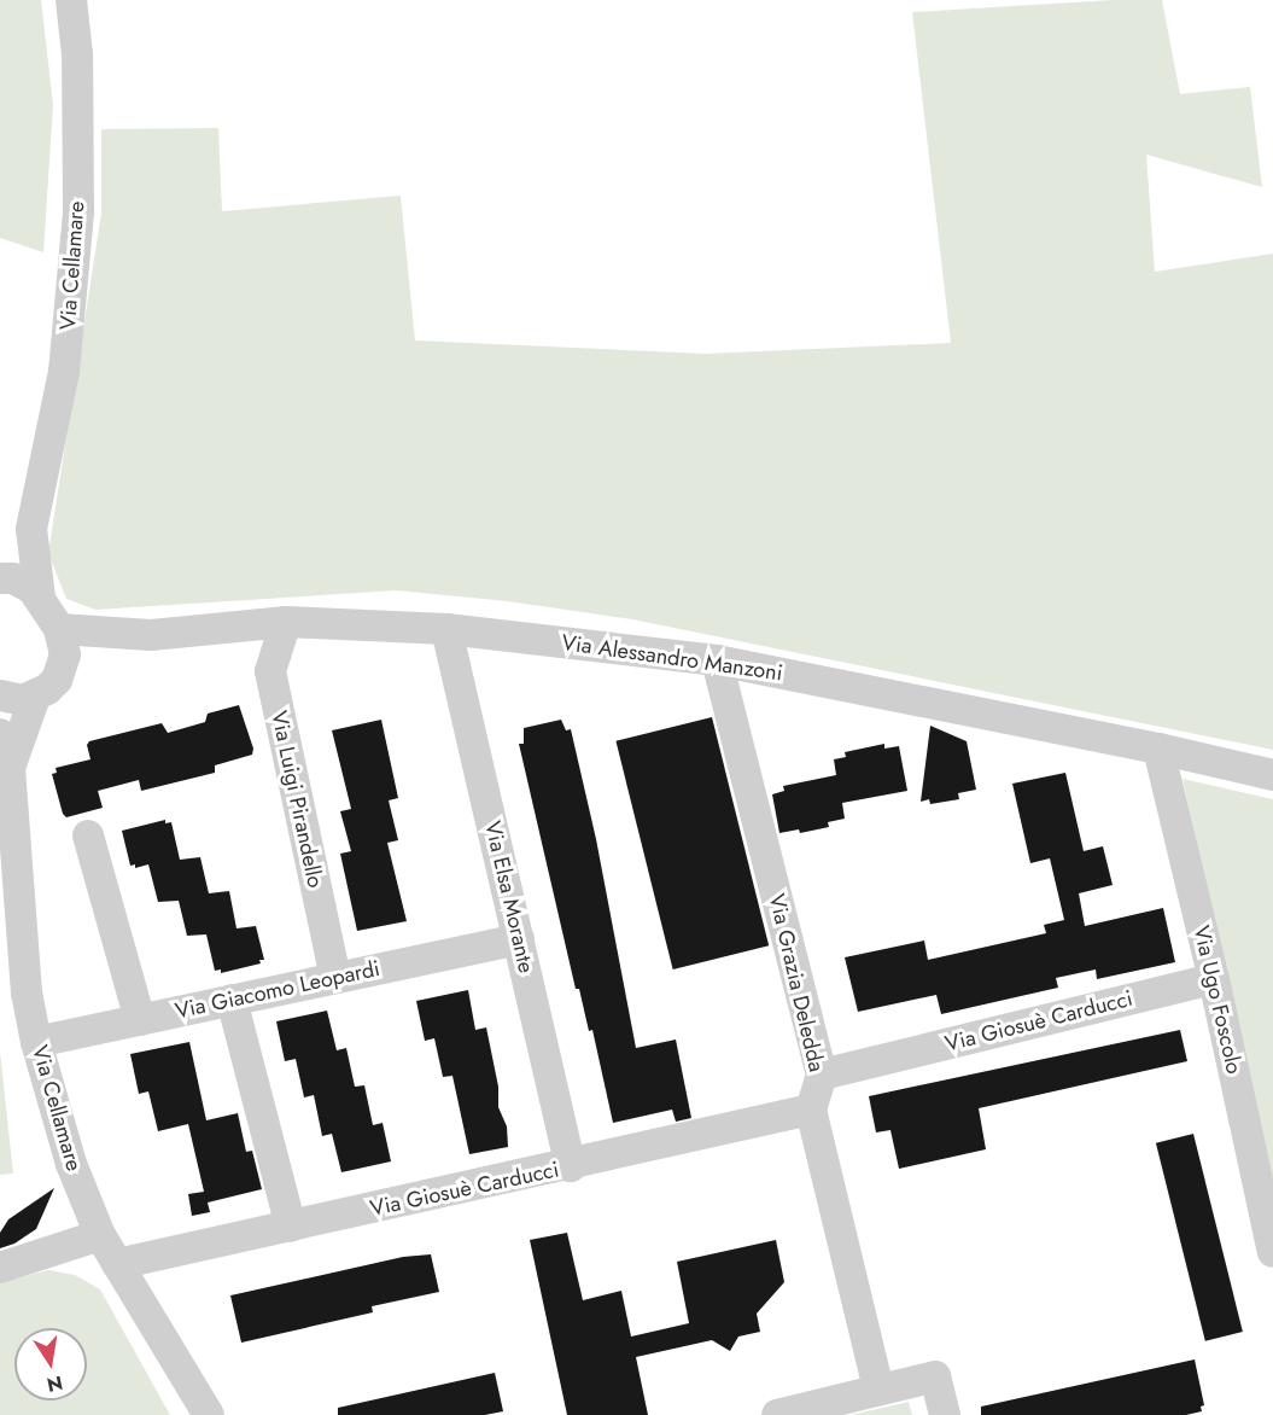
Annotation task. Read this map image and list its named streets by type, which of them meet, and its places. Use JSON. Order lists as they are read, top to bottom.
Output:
{
  "streets": {
    "street": [
      "Via Cellamare",
      "Via Alessandro Manzoni",
      "Via Luigi Pirandello",
      "Via Elsa Morante",
      "Via Grazia Deledda",
      "Via Giacomo Leopardi",
      "Via Ugo Foscolo",
      "Via Giosuè Carducci"
    ]
  },
  "crossings": [
    ["Via Cellamare", "Via Alessandro Manzoni"],
    ["Via Cellamare", "Via Giacomo Leopardi"],
    ["Via Cellamare", "Via Giosuè Carducci"],
    ["Via Alessandro Manzoni", "Via Luigi Pirandello"],
    ["Via Alessandro Manzoni", "Via Elsa Morante"],
    ["Via Alessandro Manzoni", "Via Grazia Deledda"],
    ["Via Alessandro Manzoni", "Via Ugo Foscolo"],
    ["Via Luigi Pirandello", "Via Giacomo Leopardi"],
    ["Via Elsa Morante", "Via Giacomo Leopardi"],
    ["Via Elsa Morante", "Via Giosuè Carducci"],
    ["Via Grazia Deledda", "Via Giosuè Carducci"],
    ["Via Ugo Foscolo", "Via Giosuè Carducci"]
  ],
  "north": "bottom"
}
